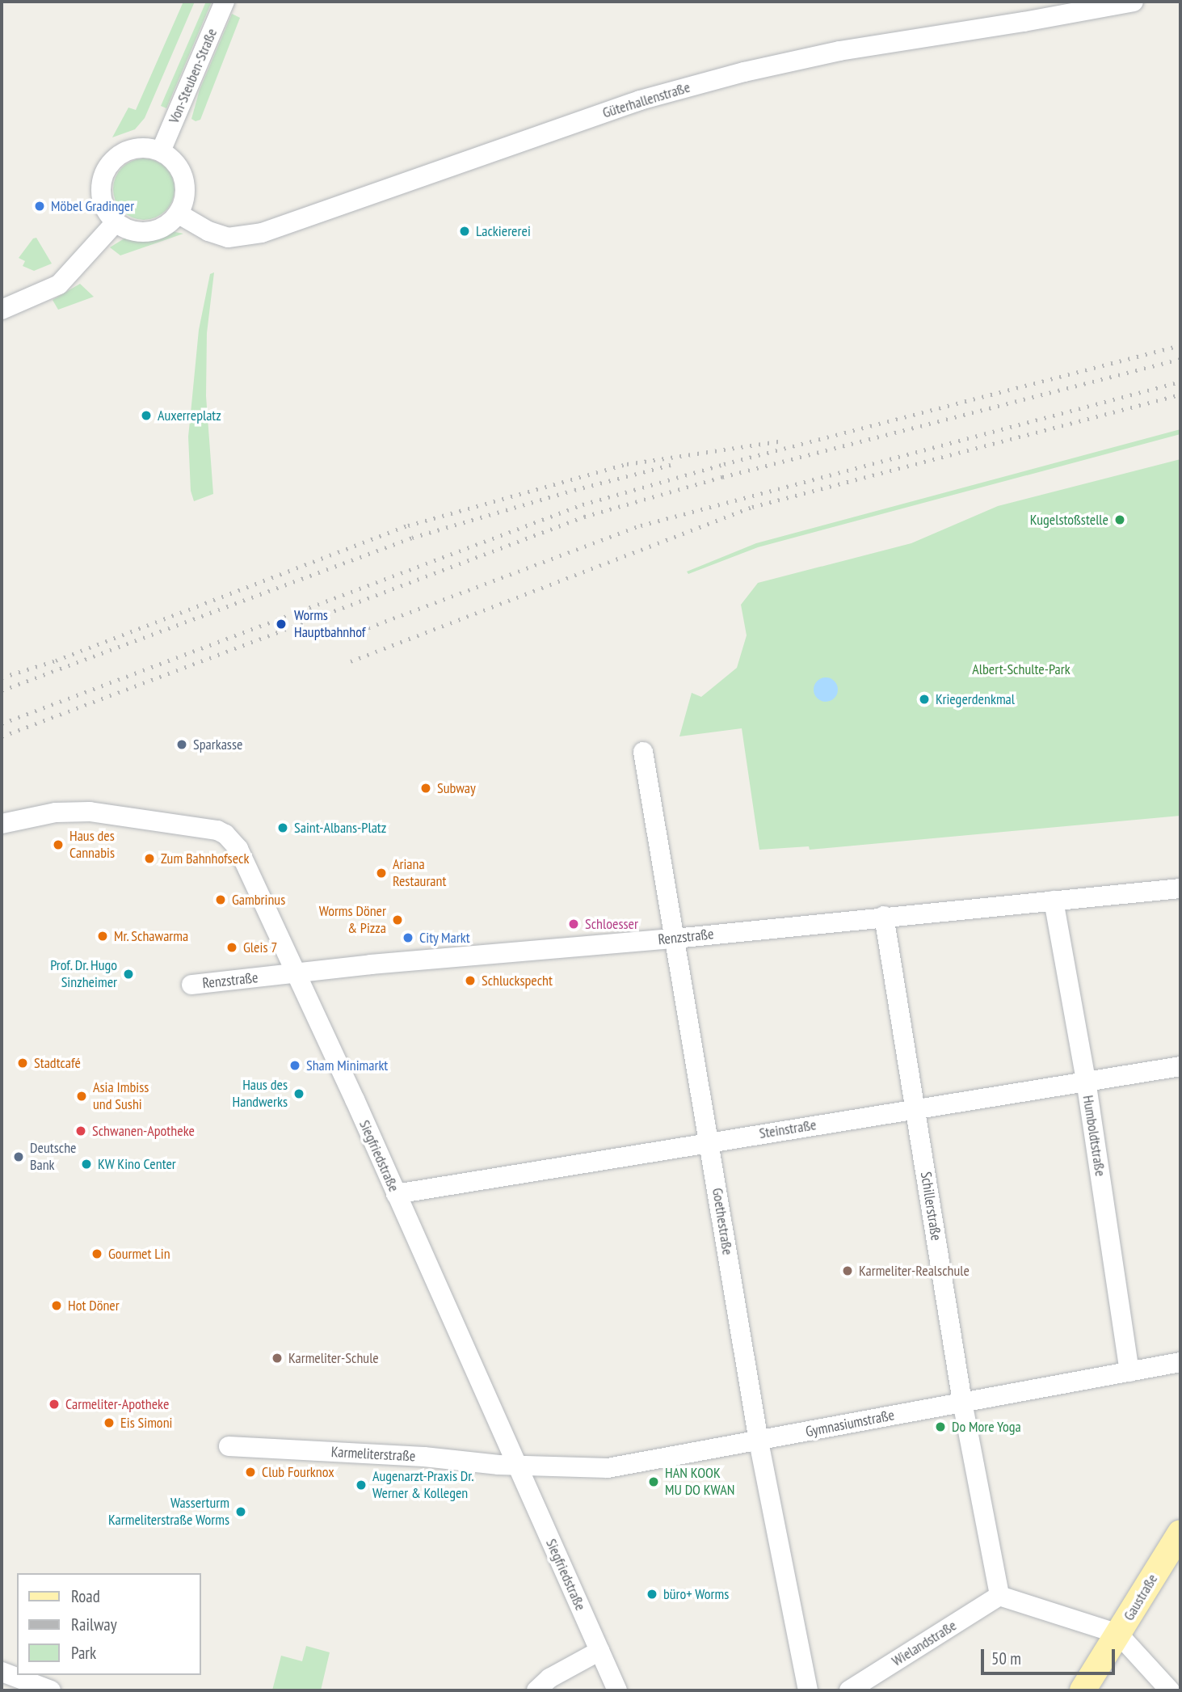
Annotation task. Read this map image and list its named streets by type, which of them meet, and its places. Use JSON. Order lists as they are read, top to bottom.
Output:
{
  "streets": {
    "main road": ["Gaustraße"],
    "street": [
      "Von-Steuben-Straße",
      "Güterhallenstraße",
      "Renzstraße",
      "Steinstraße",
      "Humboldtstraße",
      "Siegfriedstraße",
      "Schillerstraße",
      "Goethestraße",
      "Gymnasiumstraße",
      "Karmeliterstraße",
      "Wielandstraße"
    ]
  },
  "crossings": [
    ["Von-Steuben-Straße", "Güterhallenstraße"],
    ["Renzstraße", "Humboldtstraße"],
    ["Renzstraße", "Siegfriedstraße"],
    ["Renzstraße", "Schillerstraße"],
    ["Renzstraße", "Goethestraße"],
    ["Steinstraße", "Humboldtstraße"],
    ["Steinstraße", "Siegfriedstraße"],
    ["Steinstraße", "Schillerstraße"],
    ["Steinstraße", "Goethestraße"],
    ["Humboldtstraße", "Gymnasiumstraße"],
    ["Siegfriedstraße", "Gymnasiumstraße"],
    ["Siegfriedstraße", "Karmeliterstraße"],
    ["Schillerstraße", "Gymnasiumstraße"],
    ["Schillerstraße", "Wielandstraße"],
    ["Goethestraße", "Gymnasiumstraße"],
    ["Gymnasiumstraße", "Karmeliterstraße"]
  ],
  "parks": ["Albert-Schulte-Park"],
  "places": [
    "Möbel Gradinger",
    "Lackiererei",
    "Auxerreplatz",
    "Kugelstoßstelle",
    "Worms Hauptbahnhof",
    "Kriegerdenkmal",
    "Sparkasse",
    "Subway",
    "Saint-Albans-Platz",
    "Haus des Cannabis",
    "Zum Bahnhofseck",
    "Ariana Restaurant",
    "Gambrinus",
    "Worms Döner & Pizza",
    "Schloesser",
    "Mr. Schawarma",
    "City Markt",
    "Gleis 7",
    "Prof. Dr. Hugo Sinzheimer",
    "Schluckspecht",
    "Stadtcafé",
    "Sham Minimarkt",
    "Haus des Handwerks",
    "Asia Imbiss und Sushi",
    "Schwanen-Apotheke",
    "Deutsche Bank",
    "KW Kino Center",
    "Gourmet Lin",
    "Karmeliter-Realschule",
    "Hot Döner",
    "Karmeliter-Schule",
    "Carmeliter-Apotheke",
    "Eis Simoni",
    "Do More Yoga",
    "Club Fourknox",
    "HAN KOOK MU DO KWAN",
    "Augenarzt-Praxis Dr. Werner & Kollegen",
    "Wasserturm Karmeliterstraße Worms",
    "büro+ Worms"
  ],
  "legend": ["Road", "Railway", "Park"],
  "scale_bar": "50 m"
}
